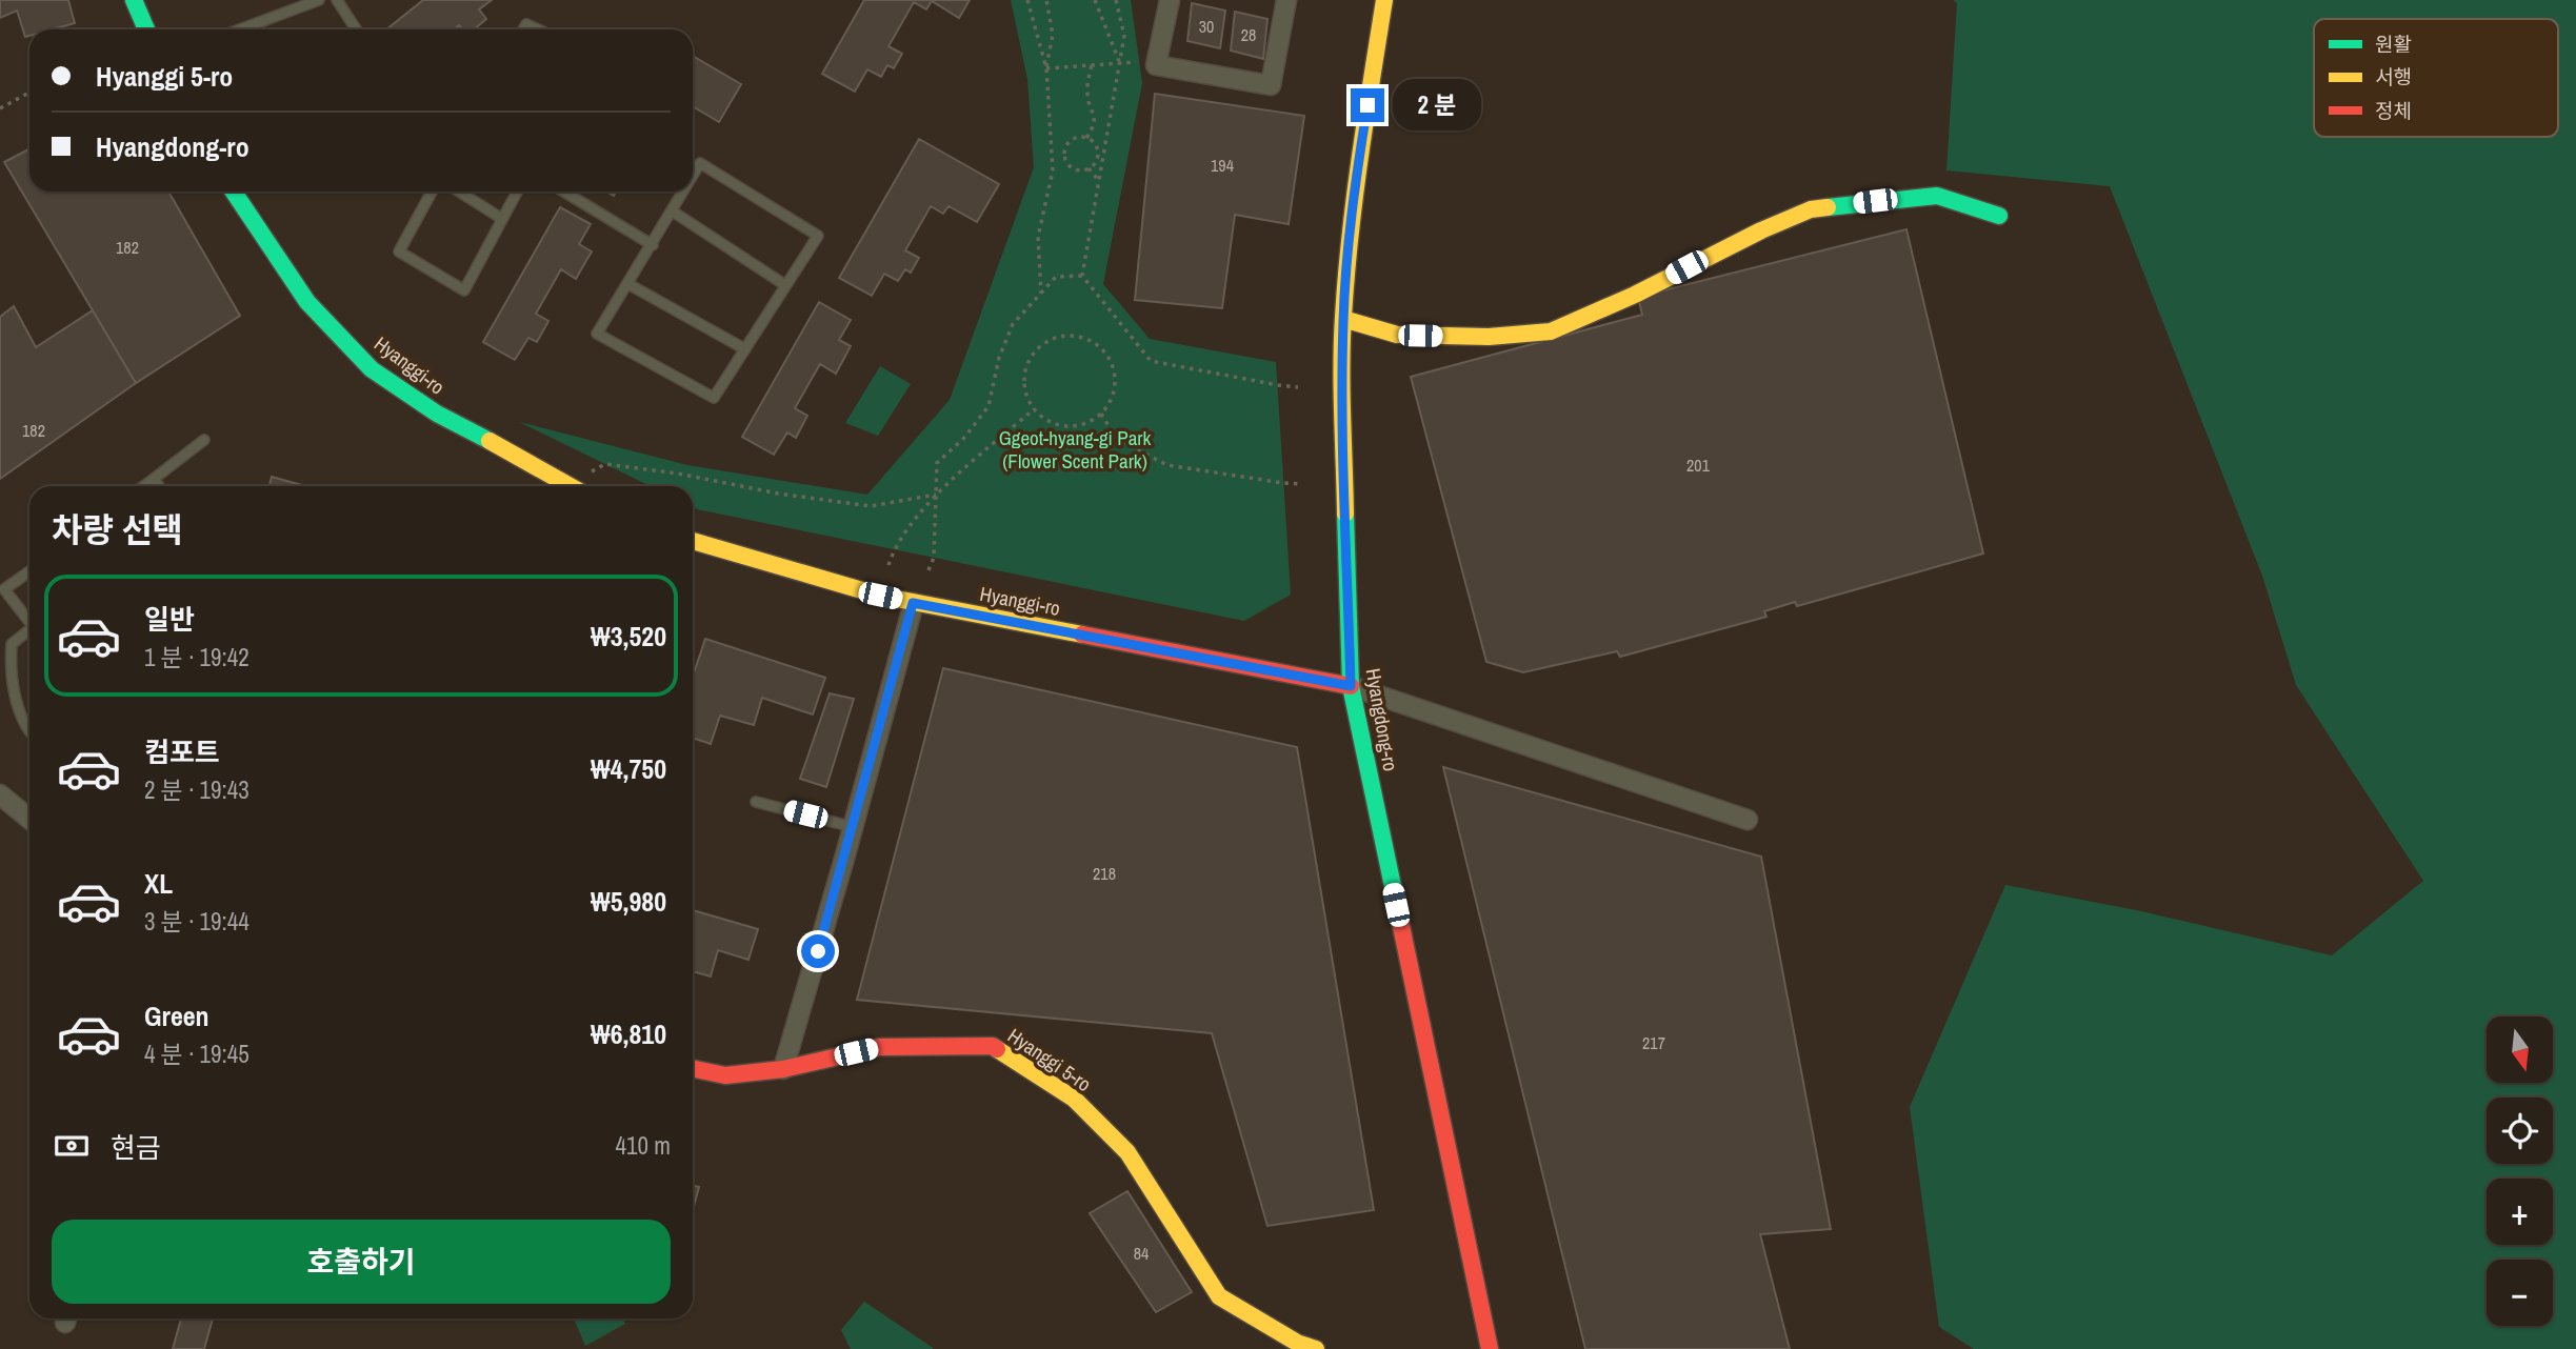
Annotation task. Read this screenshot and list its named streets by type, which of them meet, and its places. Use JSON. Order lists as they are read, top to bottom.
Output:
{
  "streets": {
    "main road": ["Hyanggi-ro", "Hyangdong-ro", "Hyanggi 5-ro"]
  },
  "crossings": [
    ["Hyanggi-ro", "Hyangdong-ro"]
  ],
  "parks": ["Ggeot-hyang-gi Park (Flower Scent Park)"],
  "house_numbers": [
    "30",
    "28",
    "194",
    "182",
    "182",
    "201",
    "218",
    "217",
    "84"
  ],
  "legend": ["원활", "서행", "정체"],
  "north": "bottom",
  "page": {
    "banner": ["Hyanggi 5-ro", "Hyangdong-ro"],
    "bubble": "2 분",
    "heading": "차량 선택",
    "list": [
      {
        "name": "일반",
        "note": "1 분 · 19:42",
        "value": "₩3,520"
      },
      {
        "name": "컴포트",
        "note": "2 분 · 19:43",
        "value": "₩4,750"
      },
      {
        "name": "XL",
        "note": "3 분 · 19:44",
        "value": "₩5,980"
      },
      {
        "name": "Green",
        "note": "4 분 · 19:45",
        "value": "₩6,810"
      }
    ],
    "map_buttons": ["+", "−"],
    "pay": ["현금", "410 m"],
    "buttons": "호출하기"
  }
}
